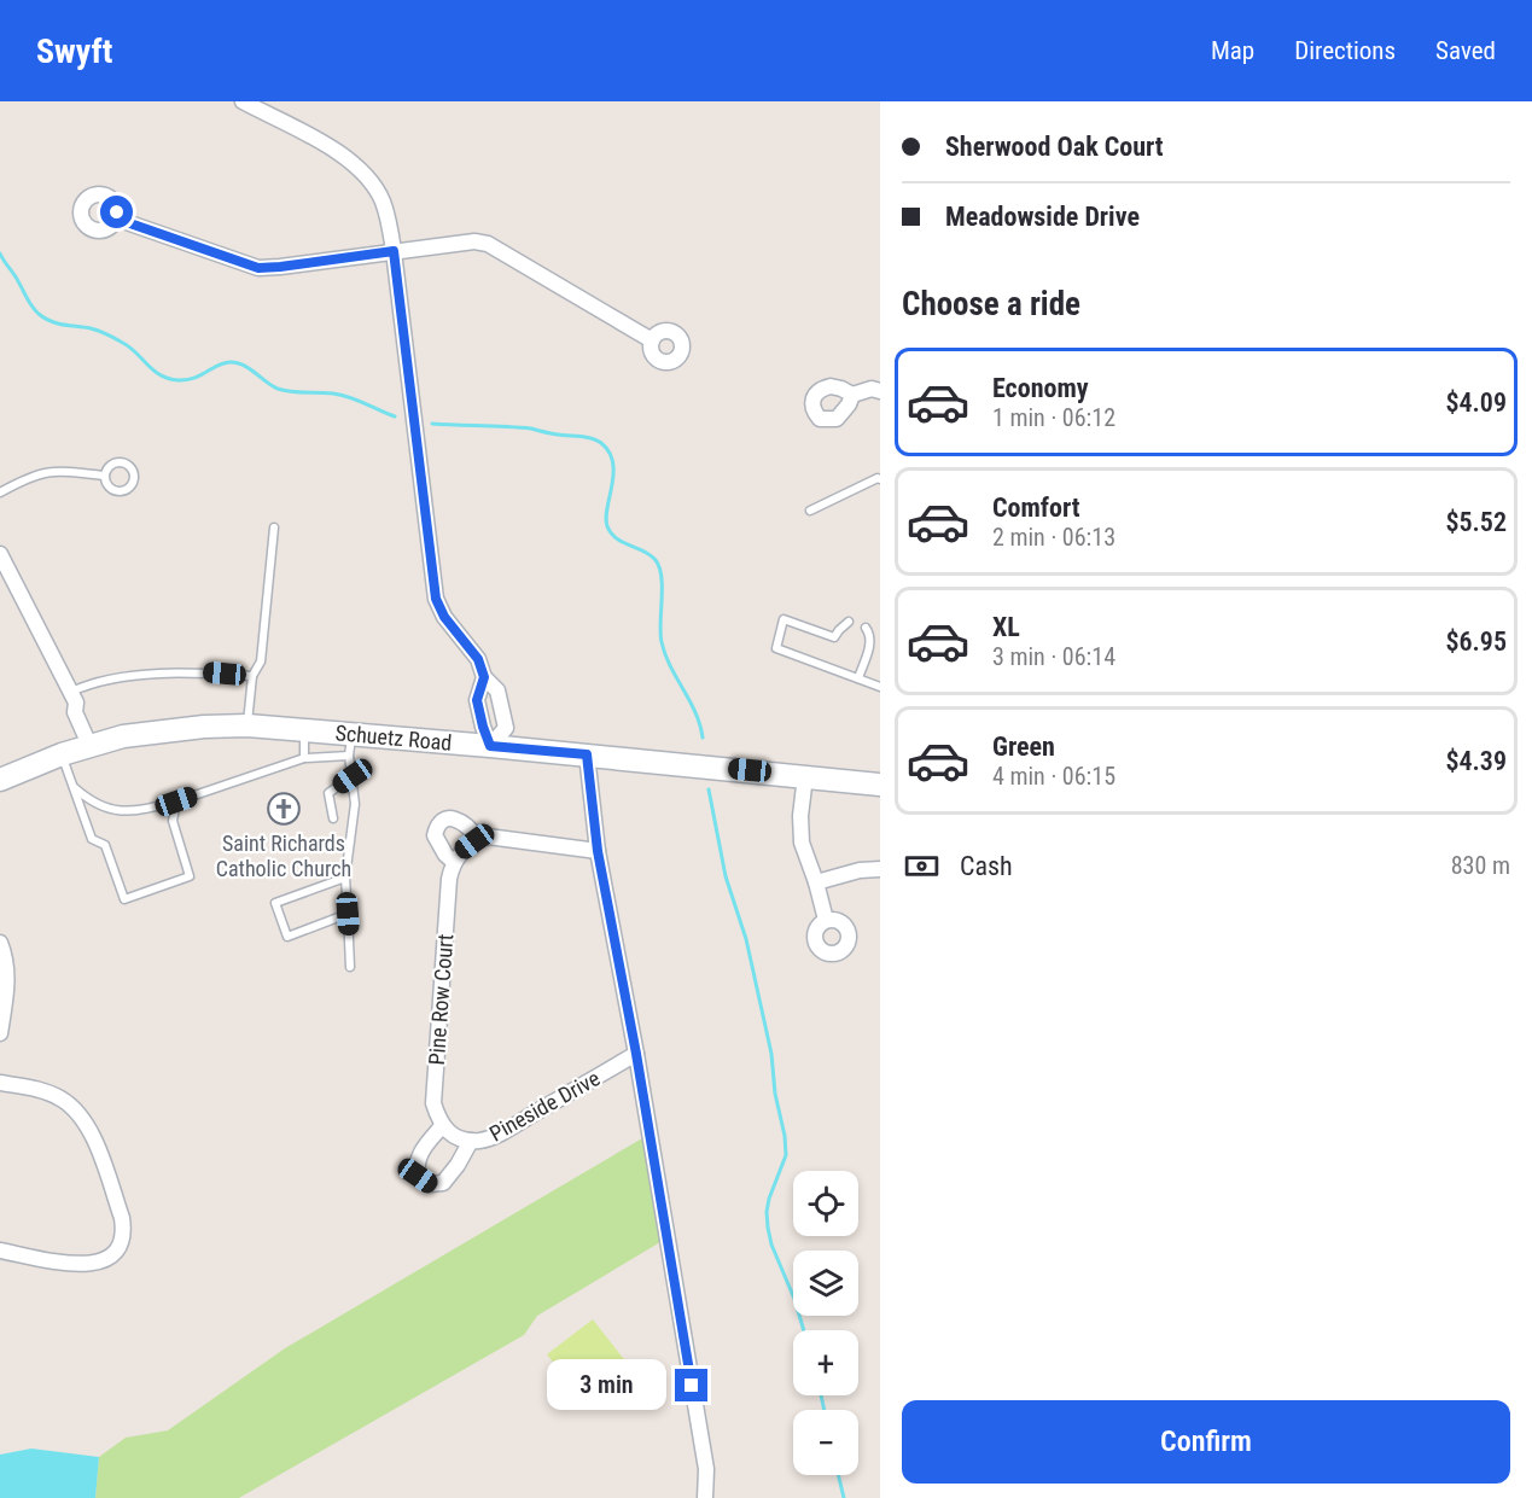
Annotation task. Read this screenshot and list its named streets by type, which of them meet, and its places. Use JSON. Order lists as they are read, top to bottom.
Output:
{
  "streets": {
    "main road": ["Schuetz Road"],
    "street": ["Pine Row Court", "Pineside Drive"]
  },
  "crossings": [
    ["Pine Row Court", "Pineside Drive"]
  ],
  "places": {
    "church": ["Saint Richards Catholic Church"]
  },
  "page": {
    "header": "Swyft",
    "nav": ["Map", "Directions", "Saved"],
    "banner": ["Sherwood Oak Court", "Meadowside Drive"],
    "heading": "Choose a ride",
    "list": [
      {
        "name": "Economy",
        "note": "1 min · 06:12",
        "value": "$4.09"
      },
      {
        "name": "Comfort",
        "note": "2 min · 06:13",
        "value": "$5.52"
      },
      {
        "name": "XL",
        "note": "3 min · 06:14",
        "value": "$6.95"
      },
      {
        "name": "Green",
        "note": "4 min · 06:15",
        "value": "$4.39"
      }
    ],
    "pay": ["Cash", "830 m"],
    "map_buttons": ["+", "−"],
    "bubble": "3 min",
    "buttons": "Confirm"
  }
}
